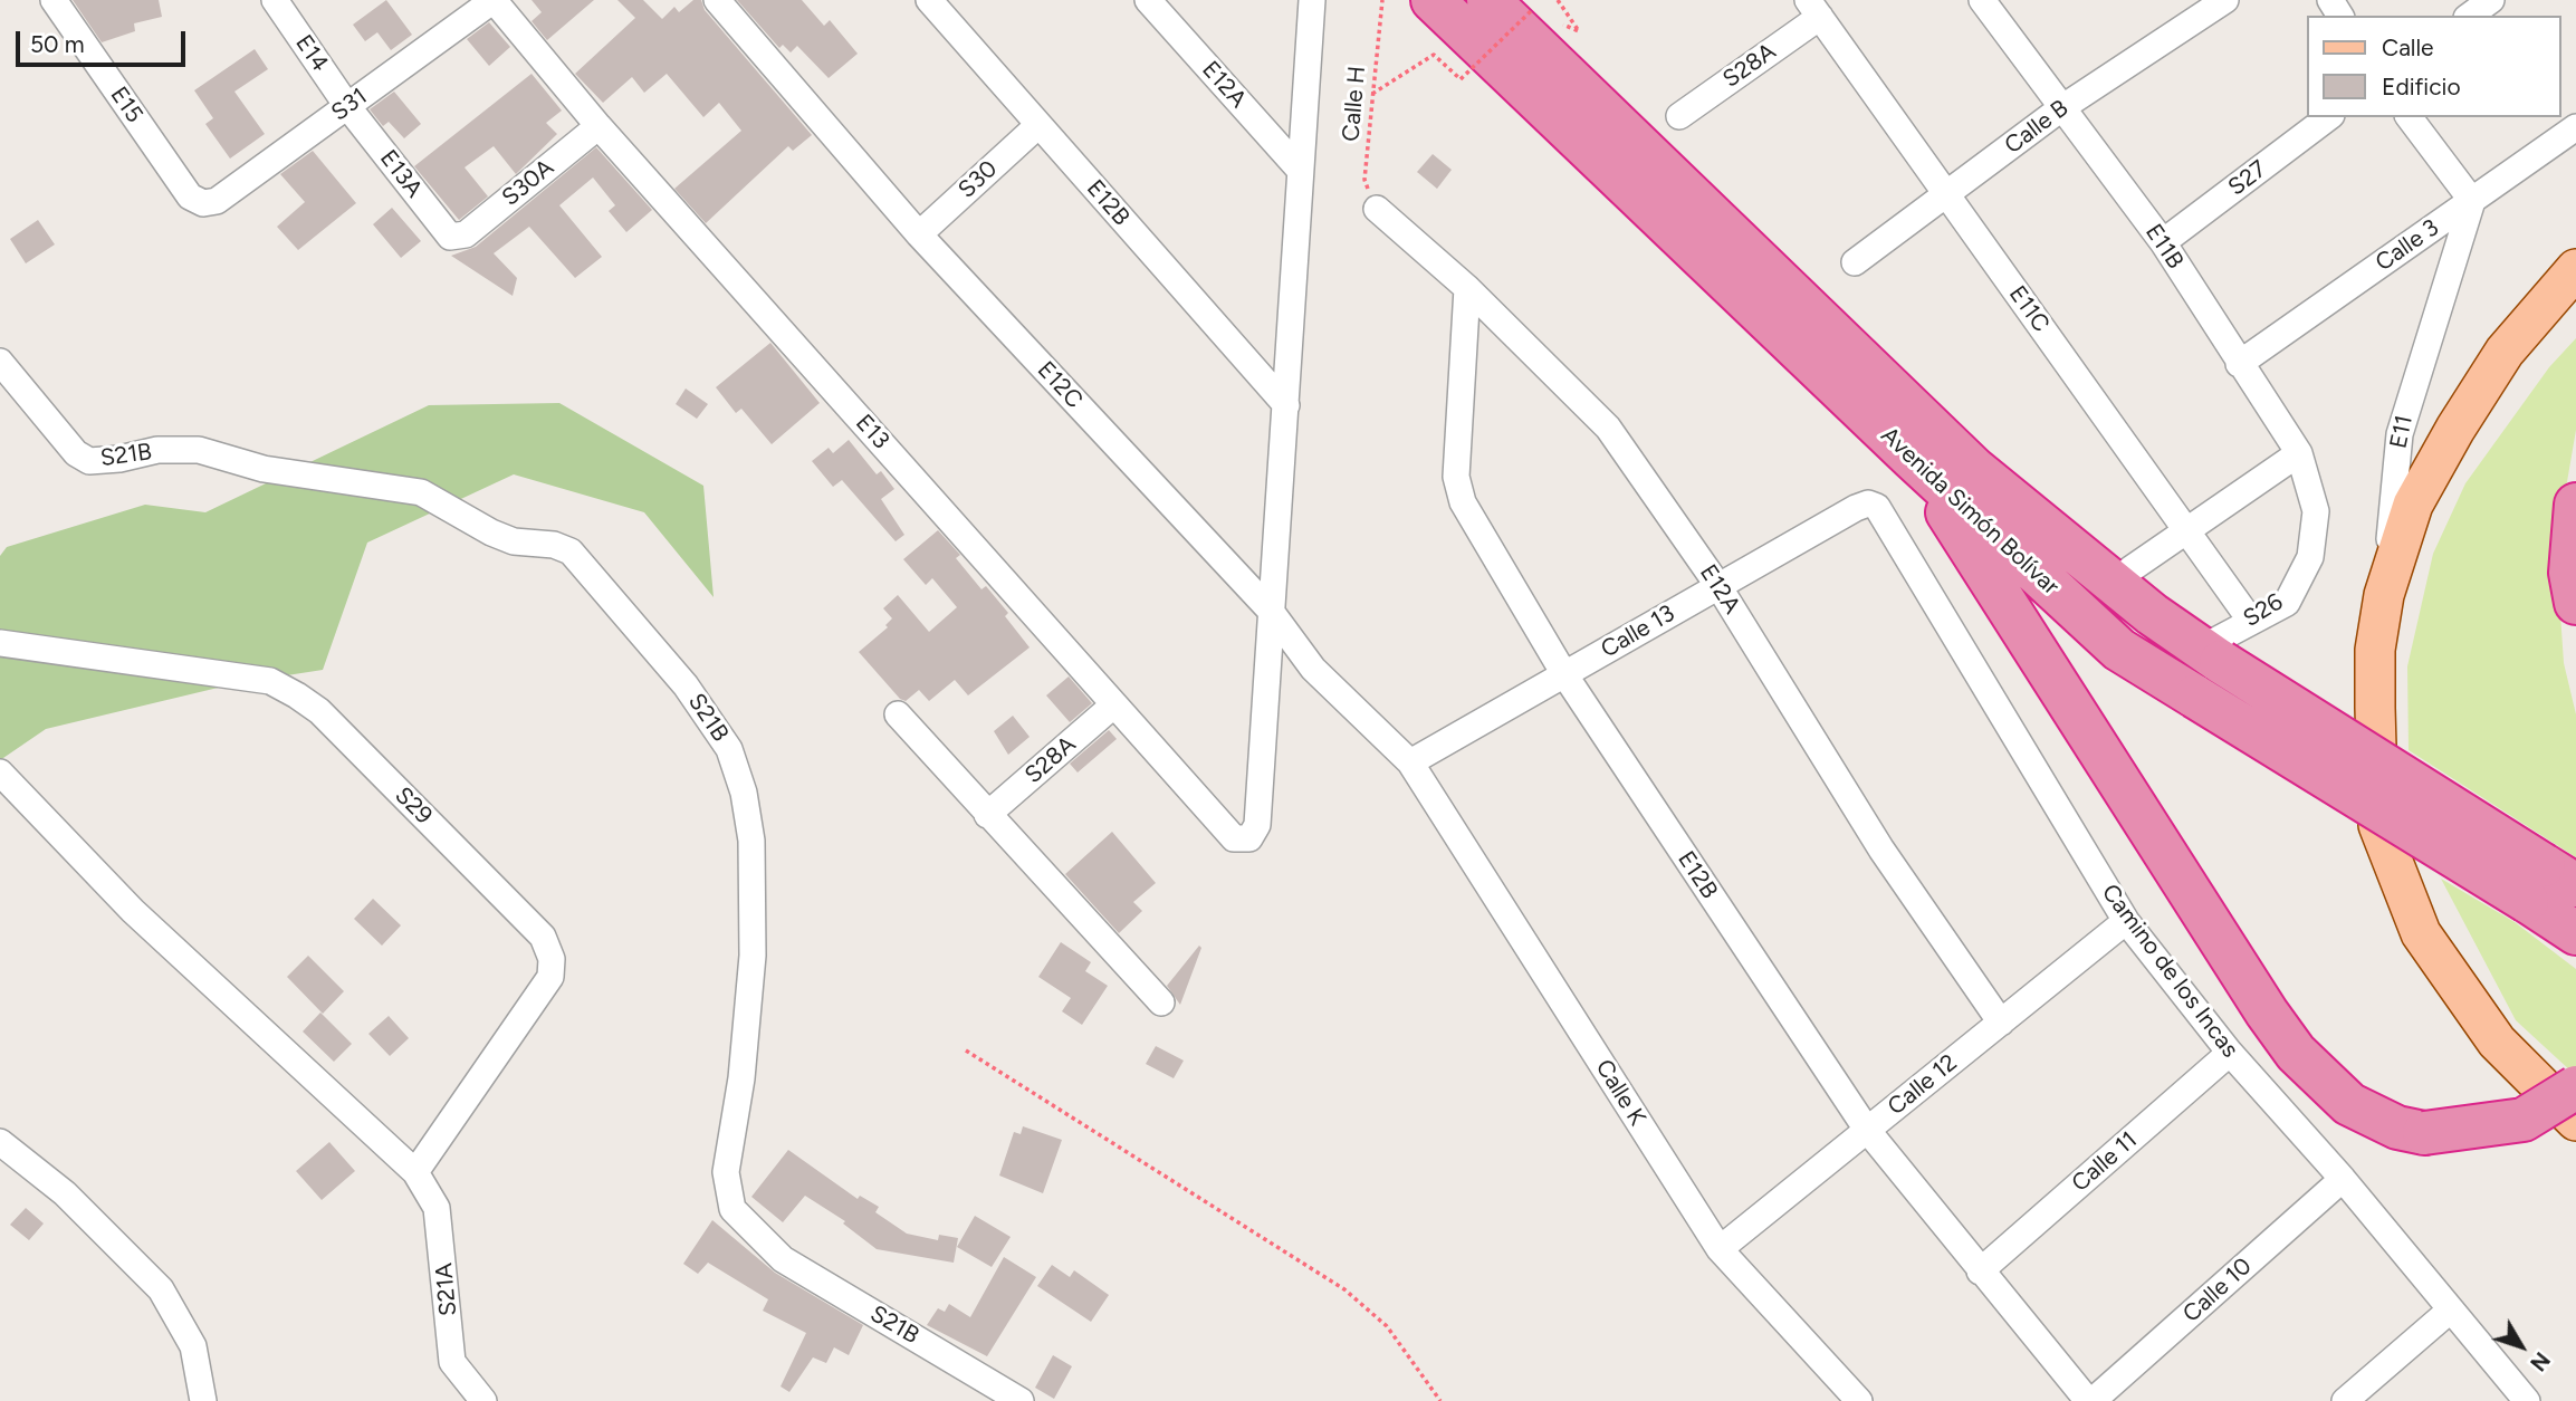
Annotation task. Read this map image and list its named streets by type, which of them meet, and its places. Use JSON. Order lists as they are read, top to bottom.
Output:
{
  "streets": {
    "highway": ["Avenida Simón Bolívar"],
    "street": [
      "E14",
      "S28A",
      "E12A",
      "E15",
      "S31",
      "Calle B",
      "E13A",
      "S27",
      "S30",
      "S30A",
      "E12B",
      "Calle 3",
      "E11B",
      "E11C",
      "E12C",
      "E13",
      "E11",
      "S21B",
      "S26",
      "Calle 13",
      "S29",
      "Camino de los Incas",
      "Calle 12",
      "Calle K",
      "Calle 11",
      "S21A",
      "Calle 10"
    ],
    "path": ["Calle H"]
  },
  "crossings": [
    ["E14", "S31"],
    ["E14", "E13A"],
    ["S28A", "E11C"],
    ["S28A", "E13"],
    ["E12A", "Calle H"],
    ["E12A", "E12B"],
    ["E12A", "Calle 13"],
    ["E12A", "Calle 12"],
    ["E15", "S31"],
    ["S31", "E13A"],
    ["S31", "E13"],
    ["Calle B", "E11B"],
    ["Calle B", "E11C"],
    ["E13A", "S30A"],
    ["S27", "E11B"],
    ["S30", "E12B"],
    ["S30", "E12C"],
    ["S30A", "E13"],
    ["E12B", "Calle 13"],
    ["E12B", "Calle 12"],
    ["E12B", "Calle 11"],
    ["E12B", "Calle 10"],
    ["Calle 3", "E11B"],
    ["Calle 3", "E11"],
    ["E11B", "S26"],
    ["E11C", "S26"],
    ["E12C", "E13"],
    ["E12C", "Calle 13"],
    ["E12C", "Calle K"],
    ["Avenida Simón Bolívar", "S26"],
    ["Calle 13", "Camino de los Incas"],
    ["Calle 13", "Calle K"],
    ["S29", "S21A"],
    ["Camino de los Incas", "Calle 12"],
    ["Camino de los Incas", "Calle 11"],
    ["Camino de los Incas", "Calle 10"],
    ["Calle 12", "Calle K"]
  ],
  "legend": ["Calle", "Edificio"],
  "scale_bar": "50 m",
  "north": "bottom right"
}
